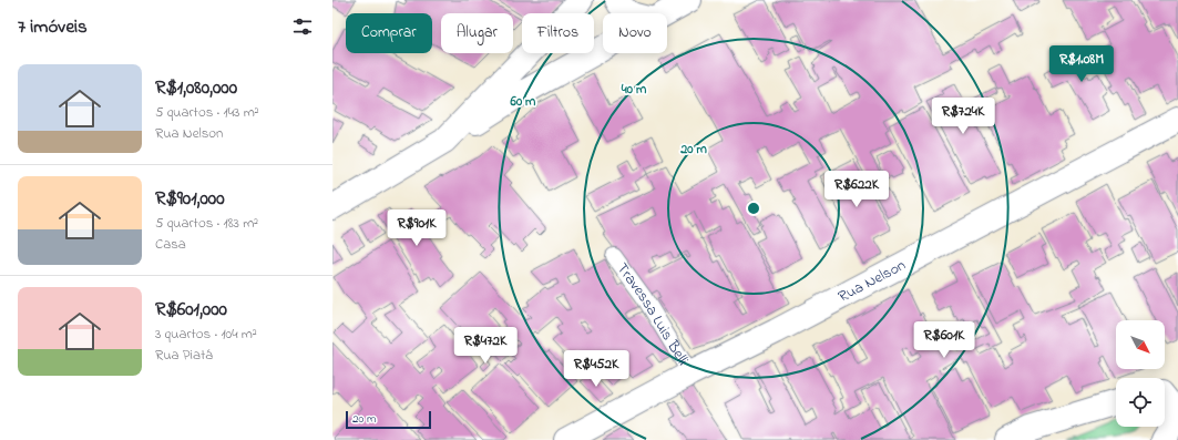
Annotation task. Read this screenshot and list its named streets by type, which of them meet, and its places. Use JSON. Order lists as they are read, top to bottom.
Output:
{
  "streets": {
    "street": ["Rua Nelson"],
    "lane": ["Travessa Luis Belli"]
  },
  "crossings": [
    ["Rua Nelson", "Travessa Luis Belli"]
  ],
  "scale_bar": "20 m",
  "north": "bottom right",
  "page": {
    "heading": "7 imóveis",
    "chip": [
      "Comprar",
      "Alugar",
      "Filtros",
      "Novo"
    ],
    "price": [
      "R$1.08M",
      "R$724K",
      "R$622K",
      "R$901K",
      "R$601K",
      "R$472K",
      "R$452K"
    ],
    "list": [
      {
        "name": "R$1,080,000",
        "note": "5 quartos · 143 m² · Rua Nelson"
      },
      {
        "name": "R$901,000",
        "note": "5 quartos · 183 m² · Casa"
      },
      {
        "name": "R$601,000",
        "note": "3 quartos · 104 m² · Rua Piatá"
      }
    ],
    "scale": "20 m"
  },
  "rings": ["40 m", "60 m", "20 m"]
}
